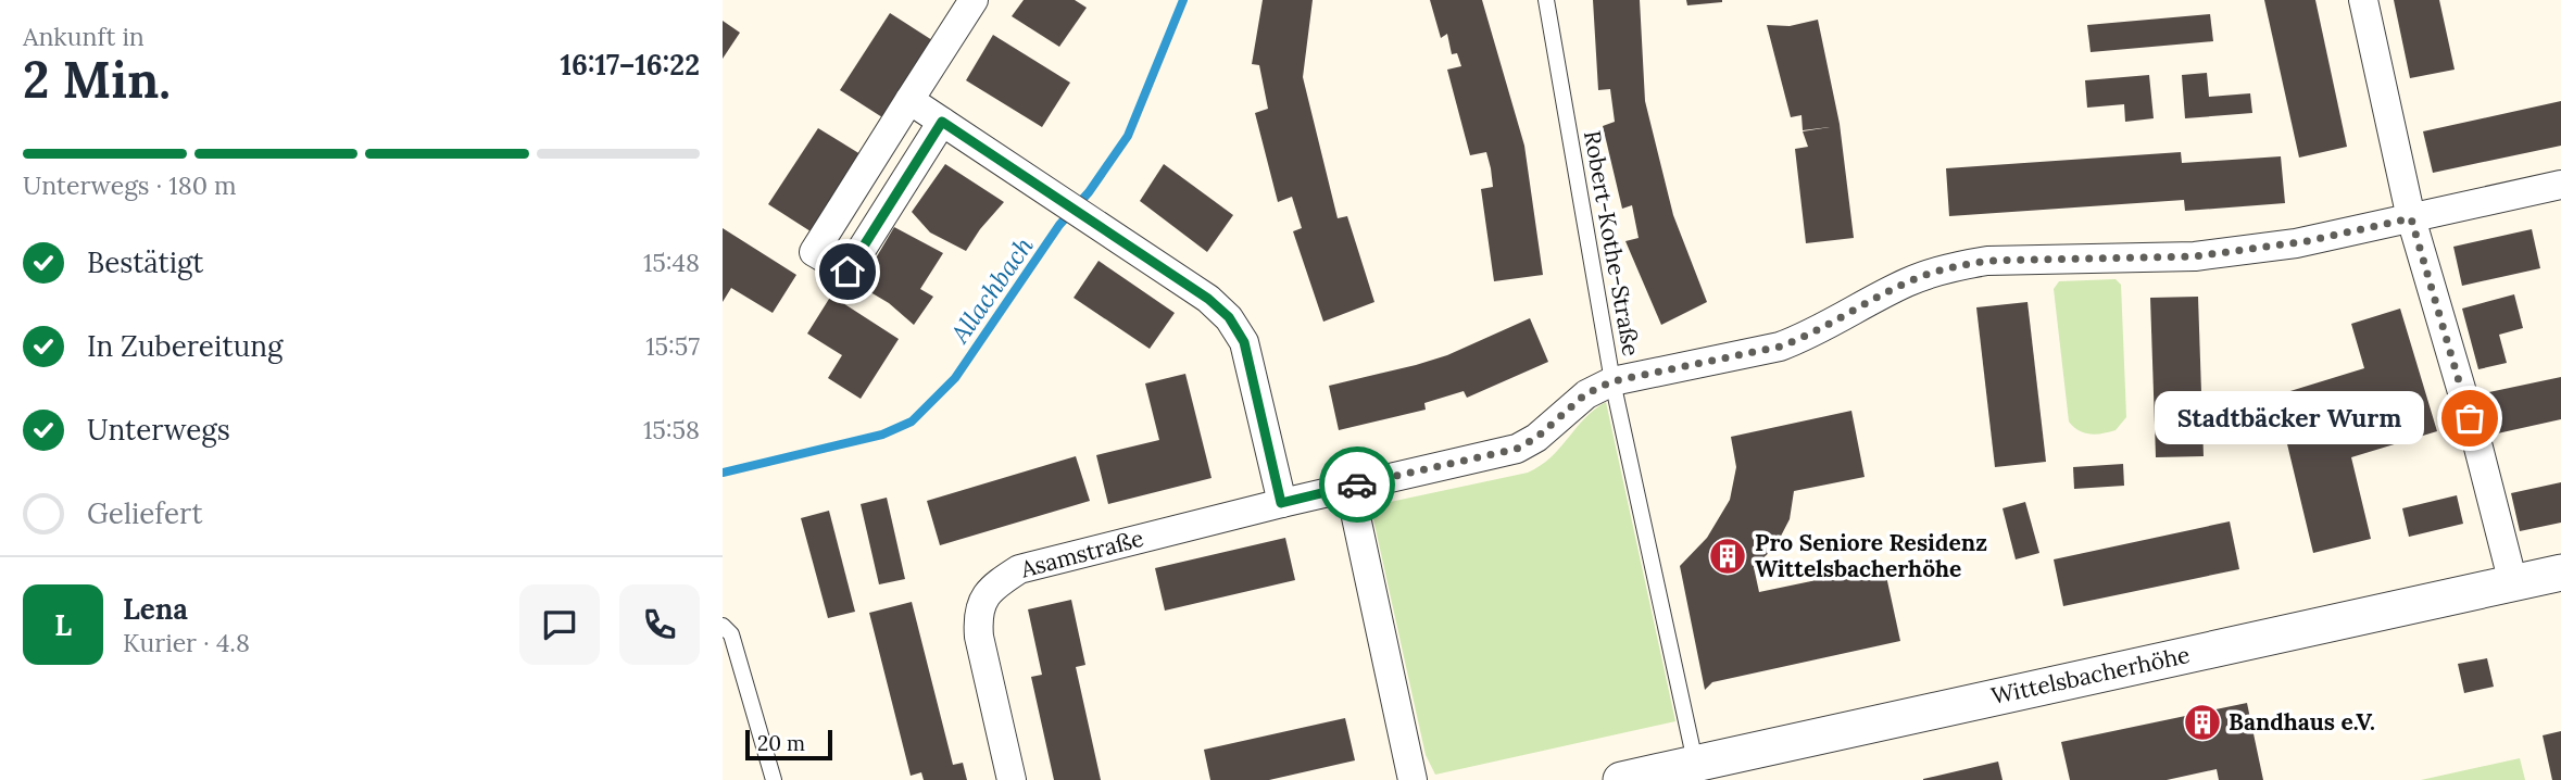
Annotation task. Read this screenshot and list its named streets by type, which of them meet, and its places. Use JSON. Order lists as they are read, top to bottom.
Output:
{
  "streets": {
    "street": ["Asamstraße", "Wittelsbacherhöhe"],
    "lane": ["Robert-Kothe-Straße"]
  },
  "crossings": [
    ["Robert-Kothe-Straße", "Asamstraße"],
    ["Robert-Kothe-Straße", "Wittelsbacherhöhe"]
  ],
  "water": ["Allachbach"],
  "places": {
    "other": ["Stadtbäcker Wurm"],
    "building": ["Pro Seniore Residenz Wittelsbacherhöhe", "Bandhaus e.V."]
  },
  "scale_bar": "20 m",
  "page": {
    "heading": ["2 Min.", "Ankunft in", "16:17–16:22"],
    "panel": ["Lena", "Kurier · 4.8"],
    "bar": "Unterwegs · 180 m",
    "list": [
      ["Bestätigt", "15:48"],
      ["In Zubereitung", "15:57"],
      ["Unterwegs", "15:58"],
      "Geliefert"
    ],
    "bubble": "Stadtbäcker Wurm",
    "round": "L",
    "scale": "20 m"
  }
}
